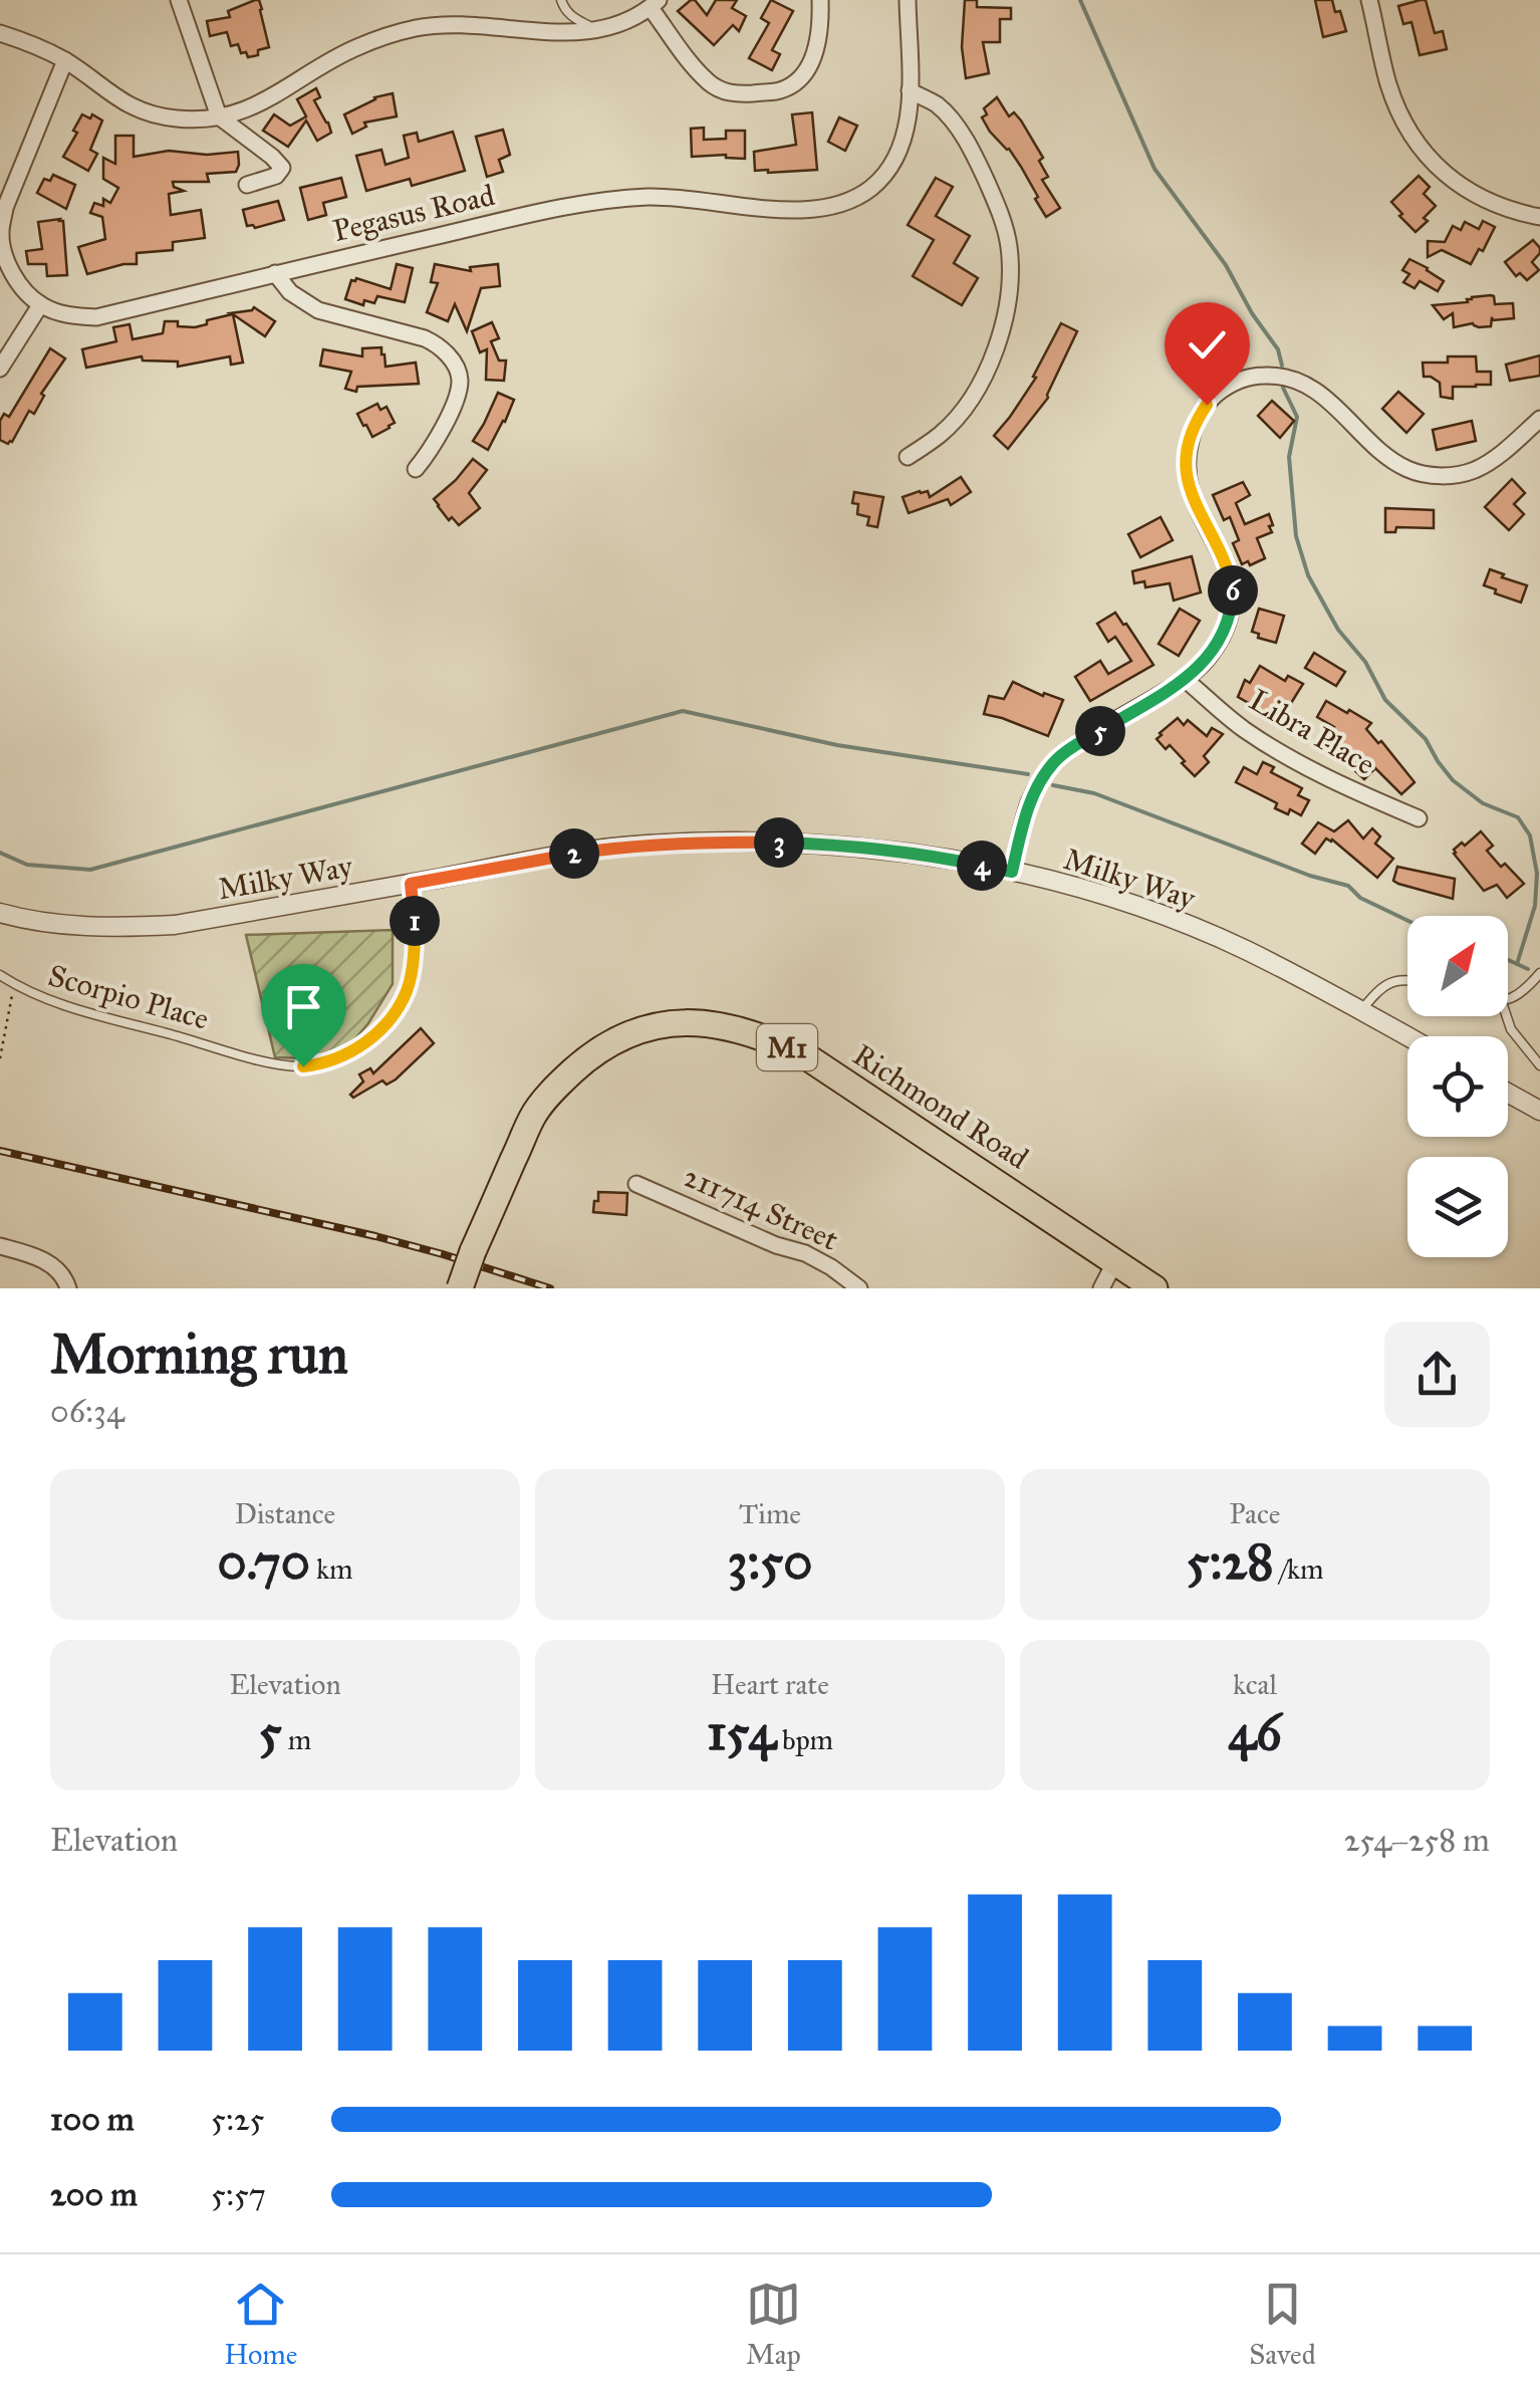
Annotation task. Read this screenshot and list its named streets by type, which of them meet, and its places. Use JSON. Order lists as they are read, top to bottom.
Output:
{
  "streets": {
    "highway": ["M1", "Richmond Road"],
    "street": [
      "Pegasus Road",
      "Libra Place",
      "Milky Way",
      "211714 Street"
    ],
    "lane": ["Scorpio Place"]
  },
  "crossings": [
    ["Milky Way", "Scorpio Place"]
  ],
  "north": "top right",
  "page": {
    "pins": [
      "6",
      "5",
      "3",
      "2",
      "4",
      "1"
    ],
    "heading": ["Morning run", "06:34"],
    "stats": [
      ["Distance", "0.70 km"],
      ["Time", "3:50"],
      ["Pace", "5:28 /km"],
      ["Elevation", "5 m"],
      ["Heart rate", "154 bpm"],
      ["kcal", "46"]
    ],
    "chart": ["Elevation", "254–258 m"],
    "list": [
      {
        "name": "100 m",
        "note": "5:25"
      },
      {
        "name": "200 m",
        "note": "5:57"
      }
    ],
    "tabs": ["Home", "Map", "Saved"]
  }
}
